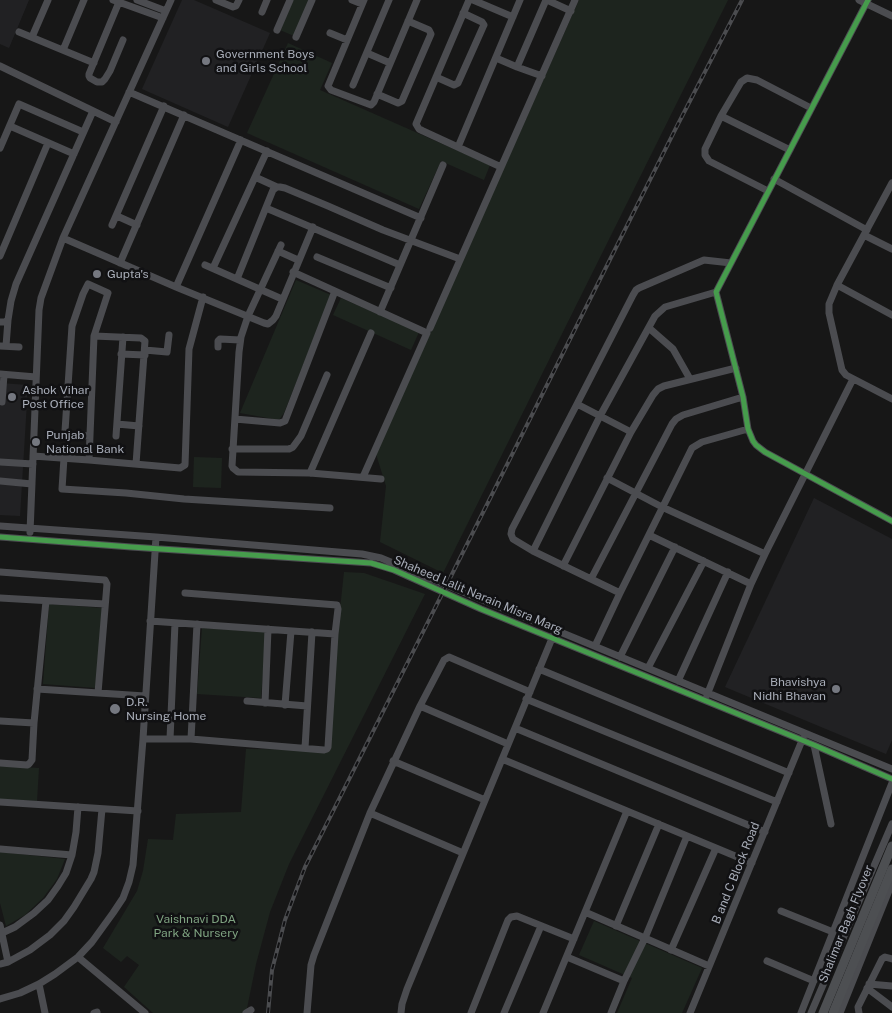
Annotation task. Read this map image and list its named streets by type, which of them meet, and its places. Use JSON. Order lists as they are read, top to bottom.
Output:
{
  "streets": {
    "main road": ["Shalimar Bagh Flyover"],
    "street": ["Shaheed Lalit Narain Misra Marg", "B and C Block Road"]
  },
  "crossings": [
    ["Shaheed Lalit Narain Misra Marg", "B and C Block Road"]
  ],
  "parks": ["Vaishnavi DDA Park & Nursery"],
  "places": [
    "Government Boys and Girls School",
    "Gupta's",
    "Ashok Vihar Post Office",
    "Punjab National Bank",
    "Bhavishya Nidhi Bhavan",
    "D.R. Nursing Home"
  ]
}
